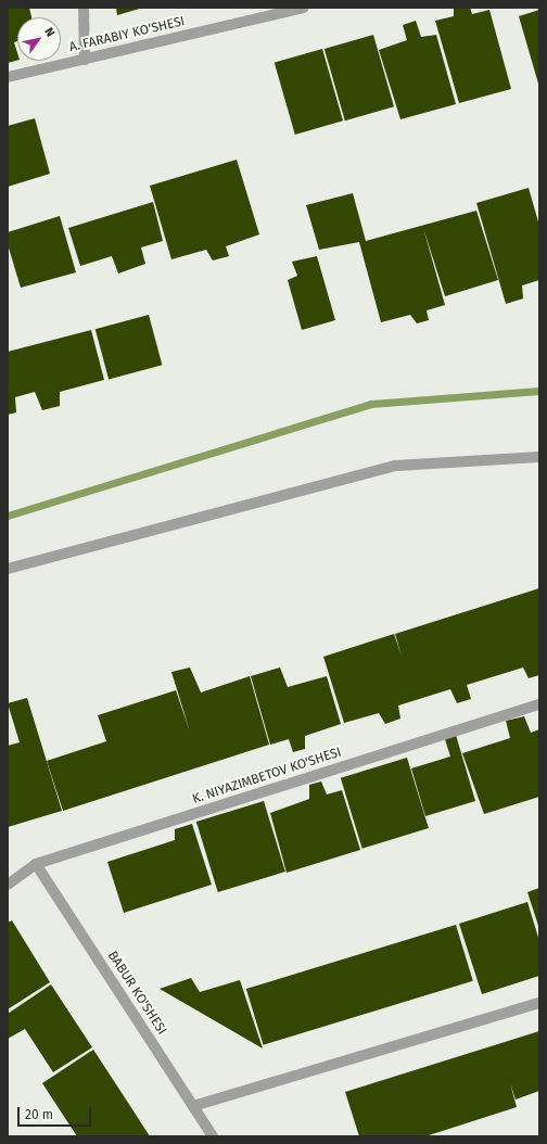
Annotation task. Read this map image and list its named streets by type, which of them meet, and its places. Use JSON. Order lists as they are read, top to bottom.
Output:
{
  "streets": {
    "street": ["A. FARABIY KO'SHESI", "K. NIYAZIMBETOV KO'SHESI", "BABUR KO'SHESI"]
  },
  "crossings": [
    ["K. NIYAZIMBETOV KO'SHESI", "BABUR KO'SHESI"]
  ],
  "scale_bar": "20 m",
  "north": "top right"
}
